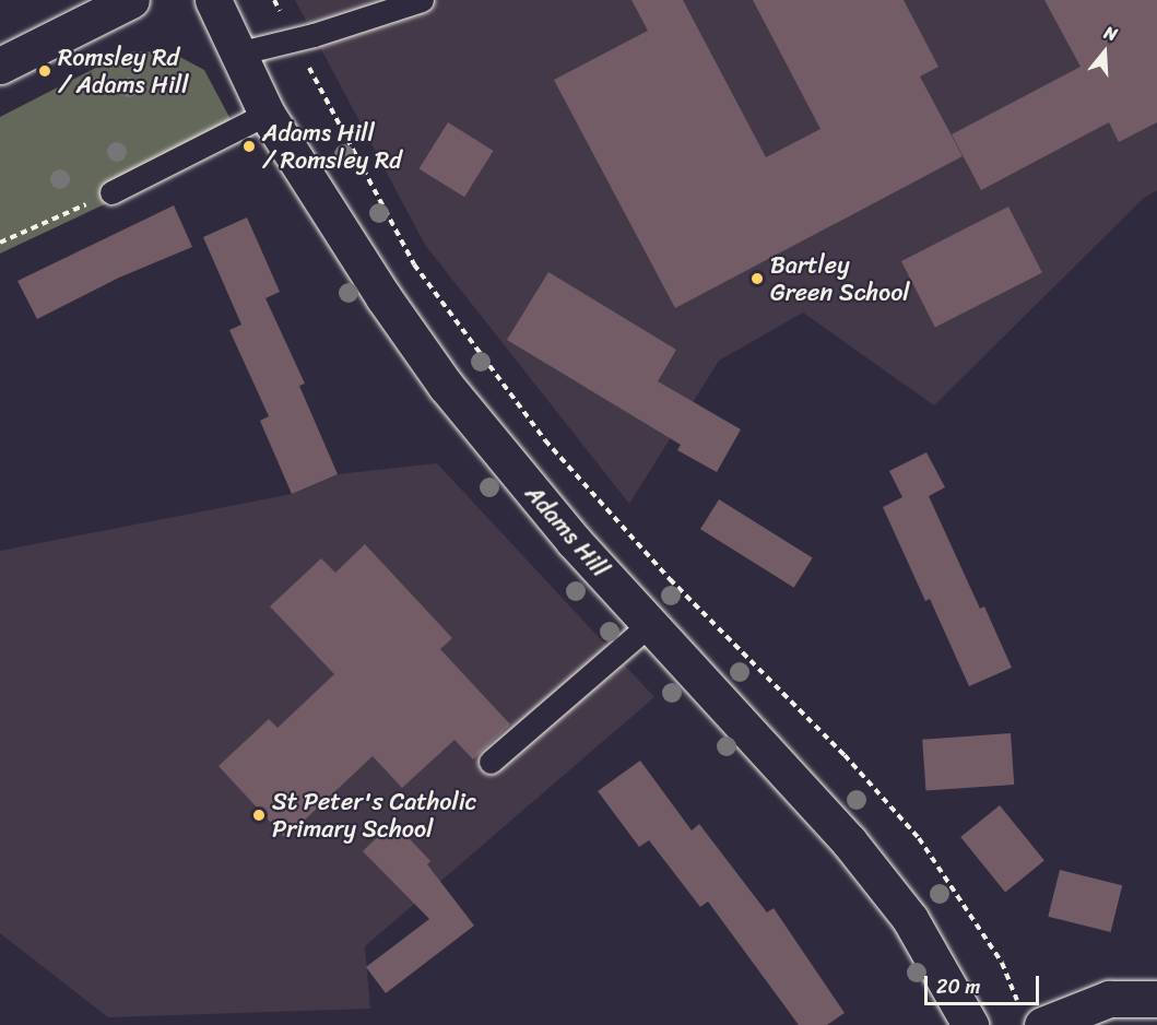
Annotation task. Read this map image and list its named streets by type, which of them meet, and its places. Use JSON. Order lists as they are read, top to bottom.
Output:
{
  "streets": {
    "street": ["Adams Hill"]
  },
  "places": [
    "Romsley Rd / Adams Hill",
    "Adams Hill / Romsley Rd",
    "Bartley Green School",
    "St Peter's Catholic Primary School"
  ],
  "scale_bar": "20 m",
  "north": "top"
}
